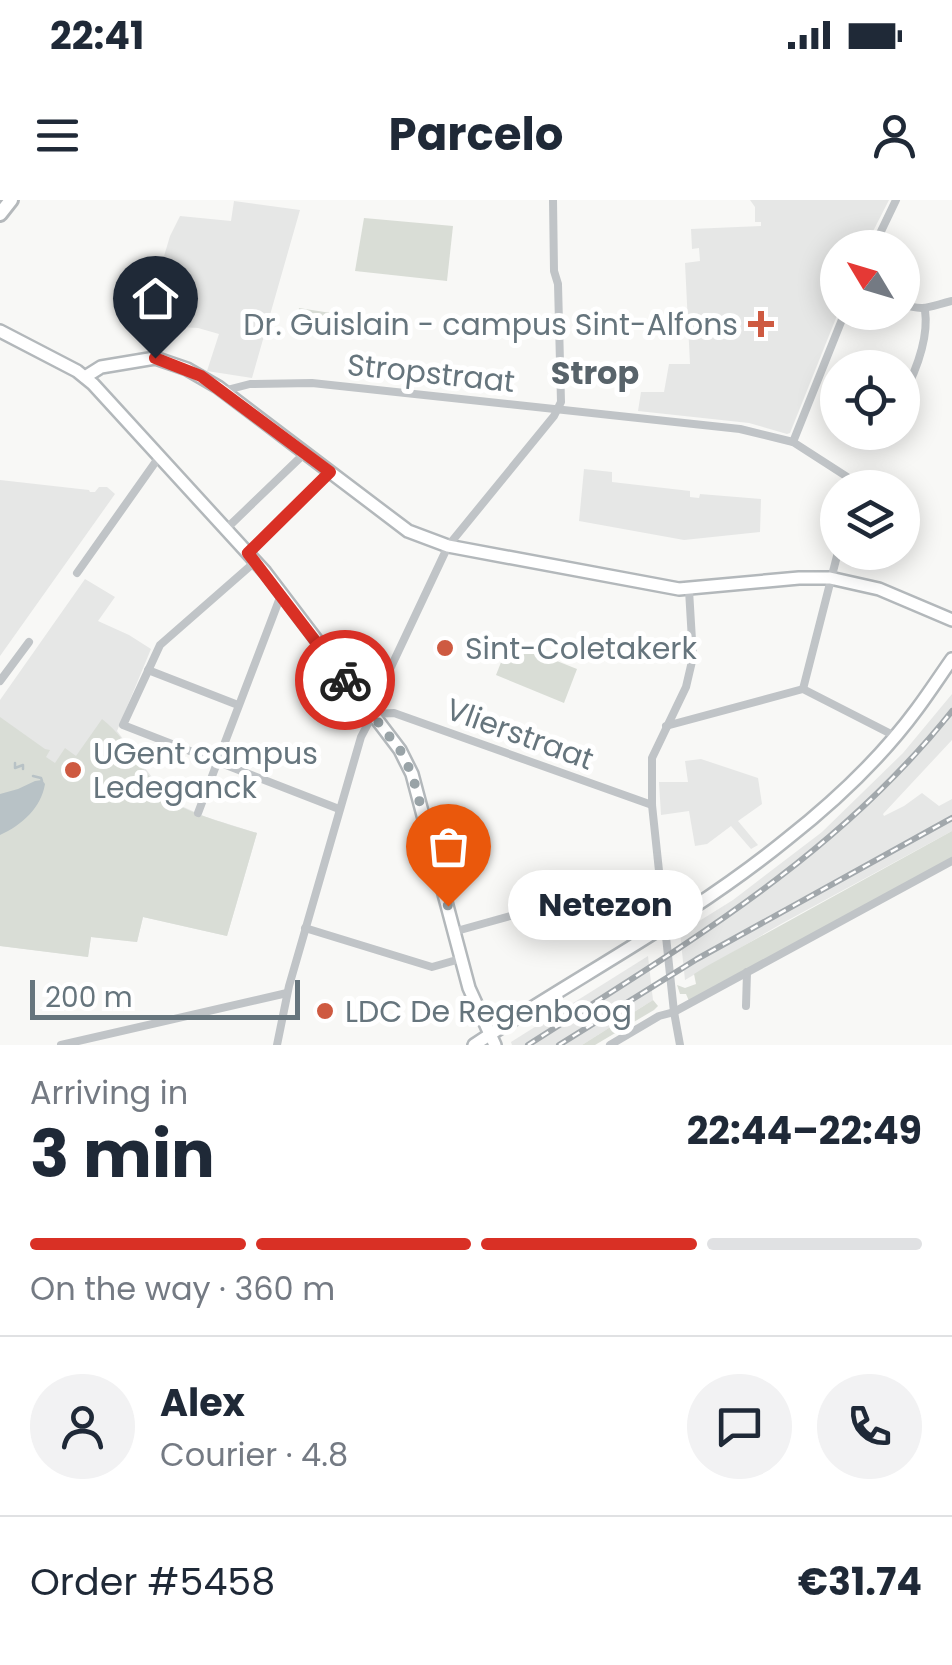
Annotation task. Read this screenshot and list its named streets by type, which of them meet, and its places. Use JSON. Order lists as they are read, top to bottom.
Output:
{
  "streets": {
    "street": ["Stropstraat", "Vlierstraat"]
  },
  "districts": ["Strop"],
  "places": {
    "health": ["Dr. Guislain - campus Sint-Alfons"],
    "other": [
      "Sint-Coletakerk",
      "UGent campus Ledeganck",
      "Netezon",
      "LDC De Regenboog"
    ]
  },
  "scale_bar": "200 m",
  "north": "top left",
  "page": {
    "status": "22:41",
    "header": "Parcelo",
    "bubble": "Netezon",
    "scale": "200 m",
    "heading": ["3 min", "Arriving in", "22:44–22:49"],
    "panel": [
      "Alex",
      "Courier · 4.8",
      "Order #5458",
      "€31.74"
    ],
    "bar": "On the way · 360 m"
  }
}
